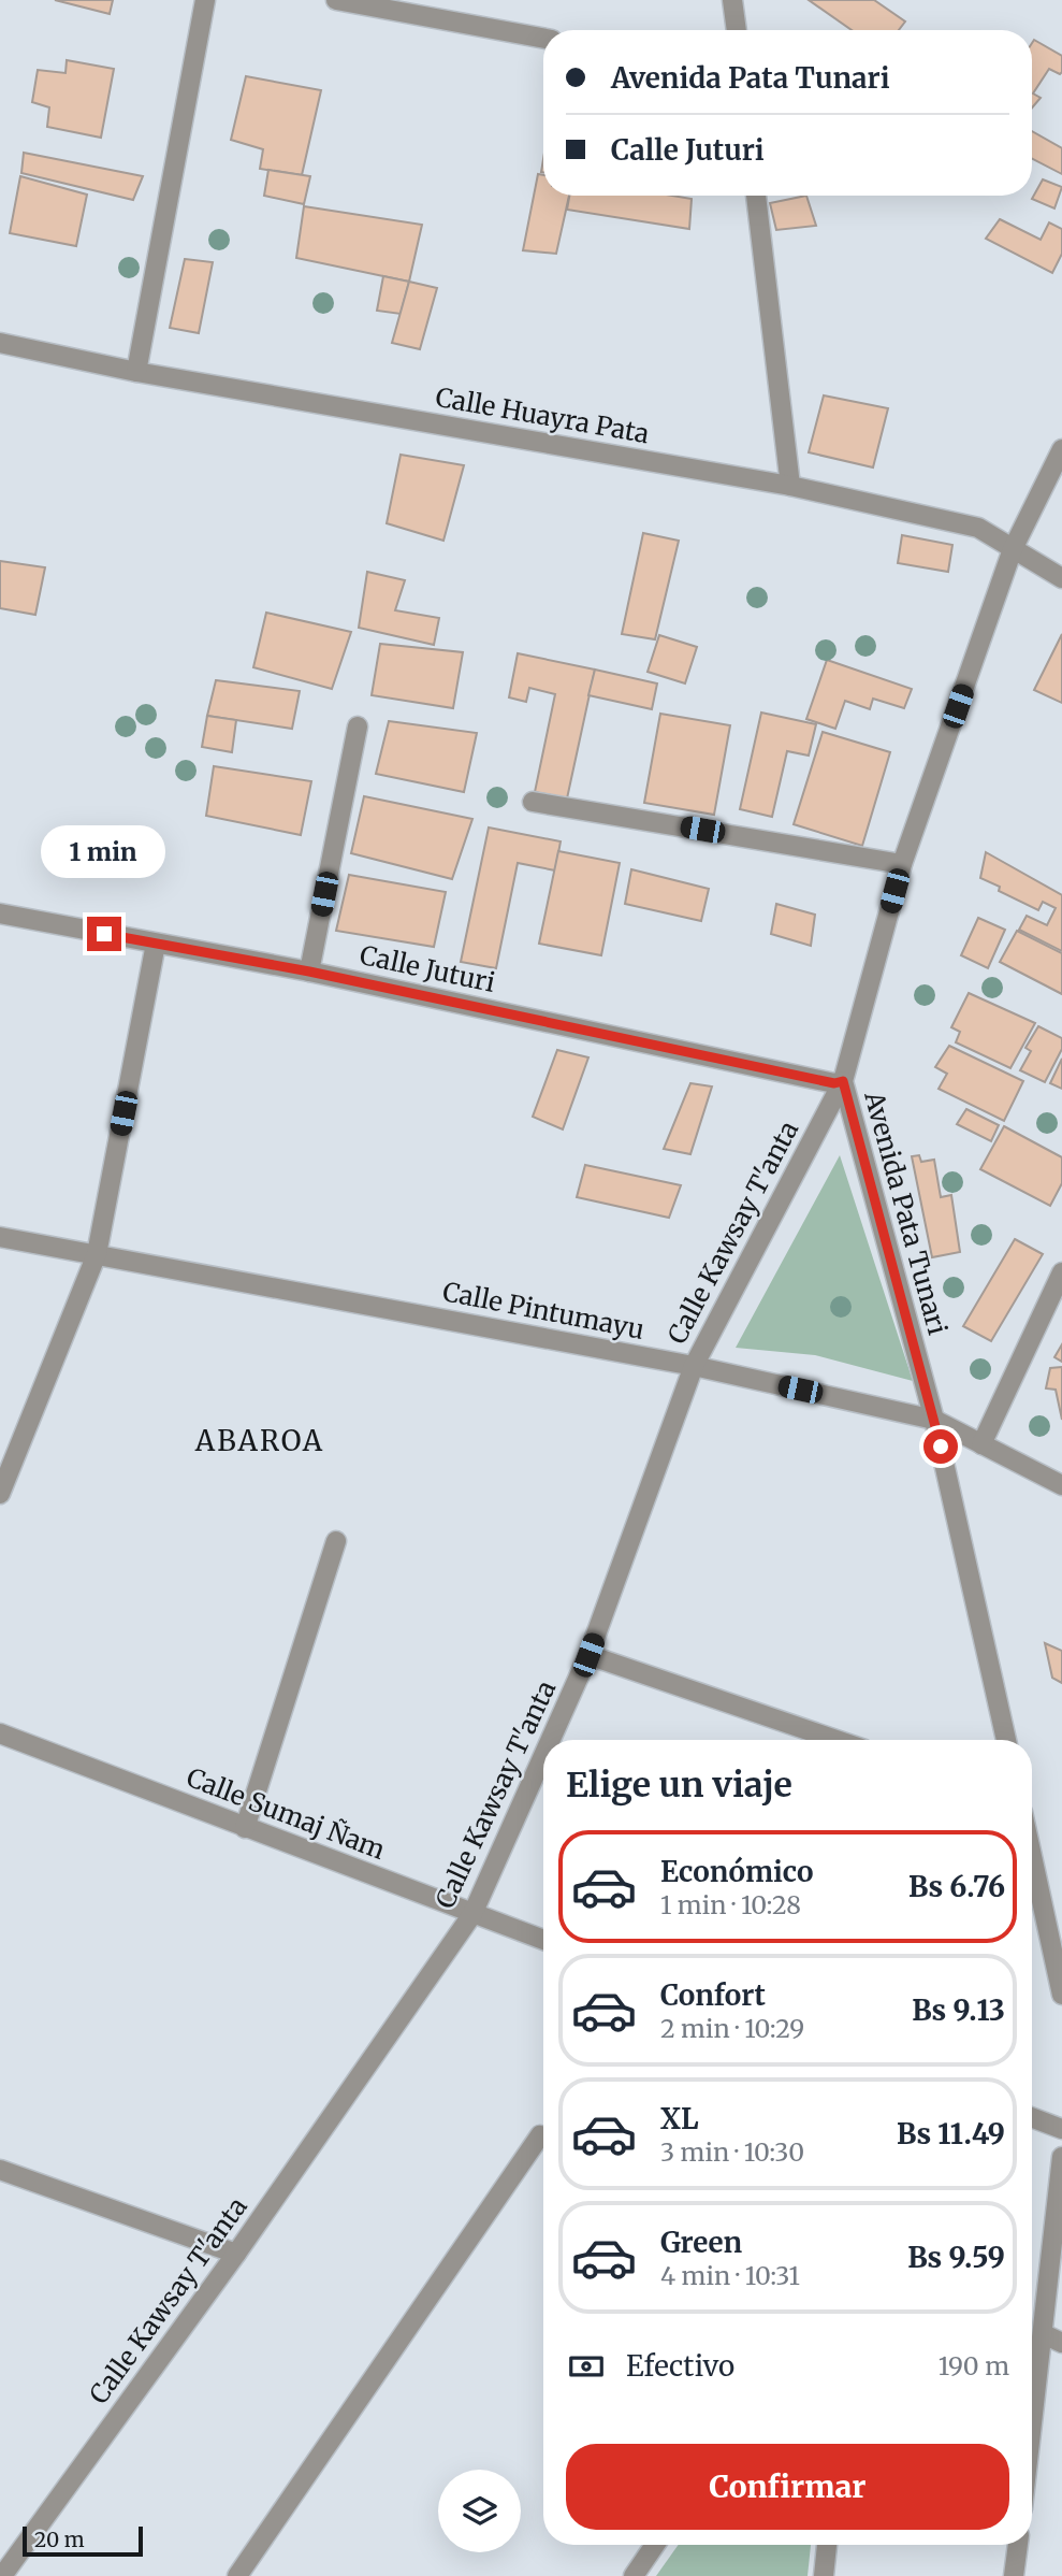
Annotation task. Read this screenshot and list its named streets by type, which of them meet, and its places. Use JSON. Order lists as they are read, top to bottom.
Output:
{
  "streets": {
    "street": [
      "Calle Huayra Pata",
      "Calle Juturi",
      "Avenida Pata Tunari",
      "Calle Kawsay T'anta",
      "Calle Pintumayu",
      "Calle Sumaj Ñam"
    ]
  },
  "crossings": [
    ["Calle Huayra Pata", "Avenida Pata Tunari"],
    ["Calle Juturi", "Avenida Pata Tunari"],
    ["Calle Juturi", "Calle Kawsay T'anta"],
    ["Avenida Pata Tunari", "Calle Kawsay T'anta"],
    ["Avenida Pata Tunari", "Calle Pintumayu"],
    ["Calle Kawsay T'anta", "Calle Pintumayu"],
    ["Calle Kawsay T'anta", "Calle Sumaj Ñam"]
  ],
  "districts": ["ABAROA"],
  "scale_bar": "20 m",
  "page": {
    "banner": ["Avenida Pata Tunari", "Calle Juturi"],
    "bubble": "1 min",
    "heading": "Elige un viaje",
    "list": [
      {
        "name": "Económico",
        "note": "1 min · 10:28",
        "value": "Bs 6.76"
      },
      {
        "name": "Confort",
        "note": "2 min · 10:29",
        "value": "Bs 9.13"
      },
      {
        "name": "XL",
        "note": "3 min · 10:30",
        "value": "Bs 11.49"
      },
      {
        "name": "Green",
        "note": "4 min · 10:31",
        "value": "Bs 9.59"
      }
    ],
    "pay": ["Efectivo", "190 m"],
    "buttons": "Confirmar",
    "scale": "20 m"
  }
}
